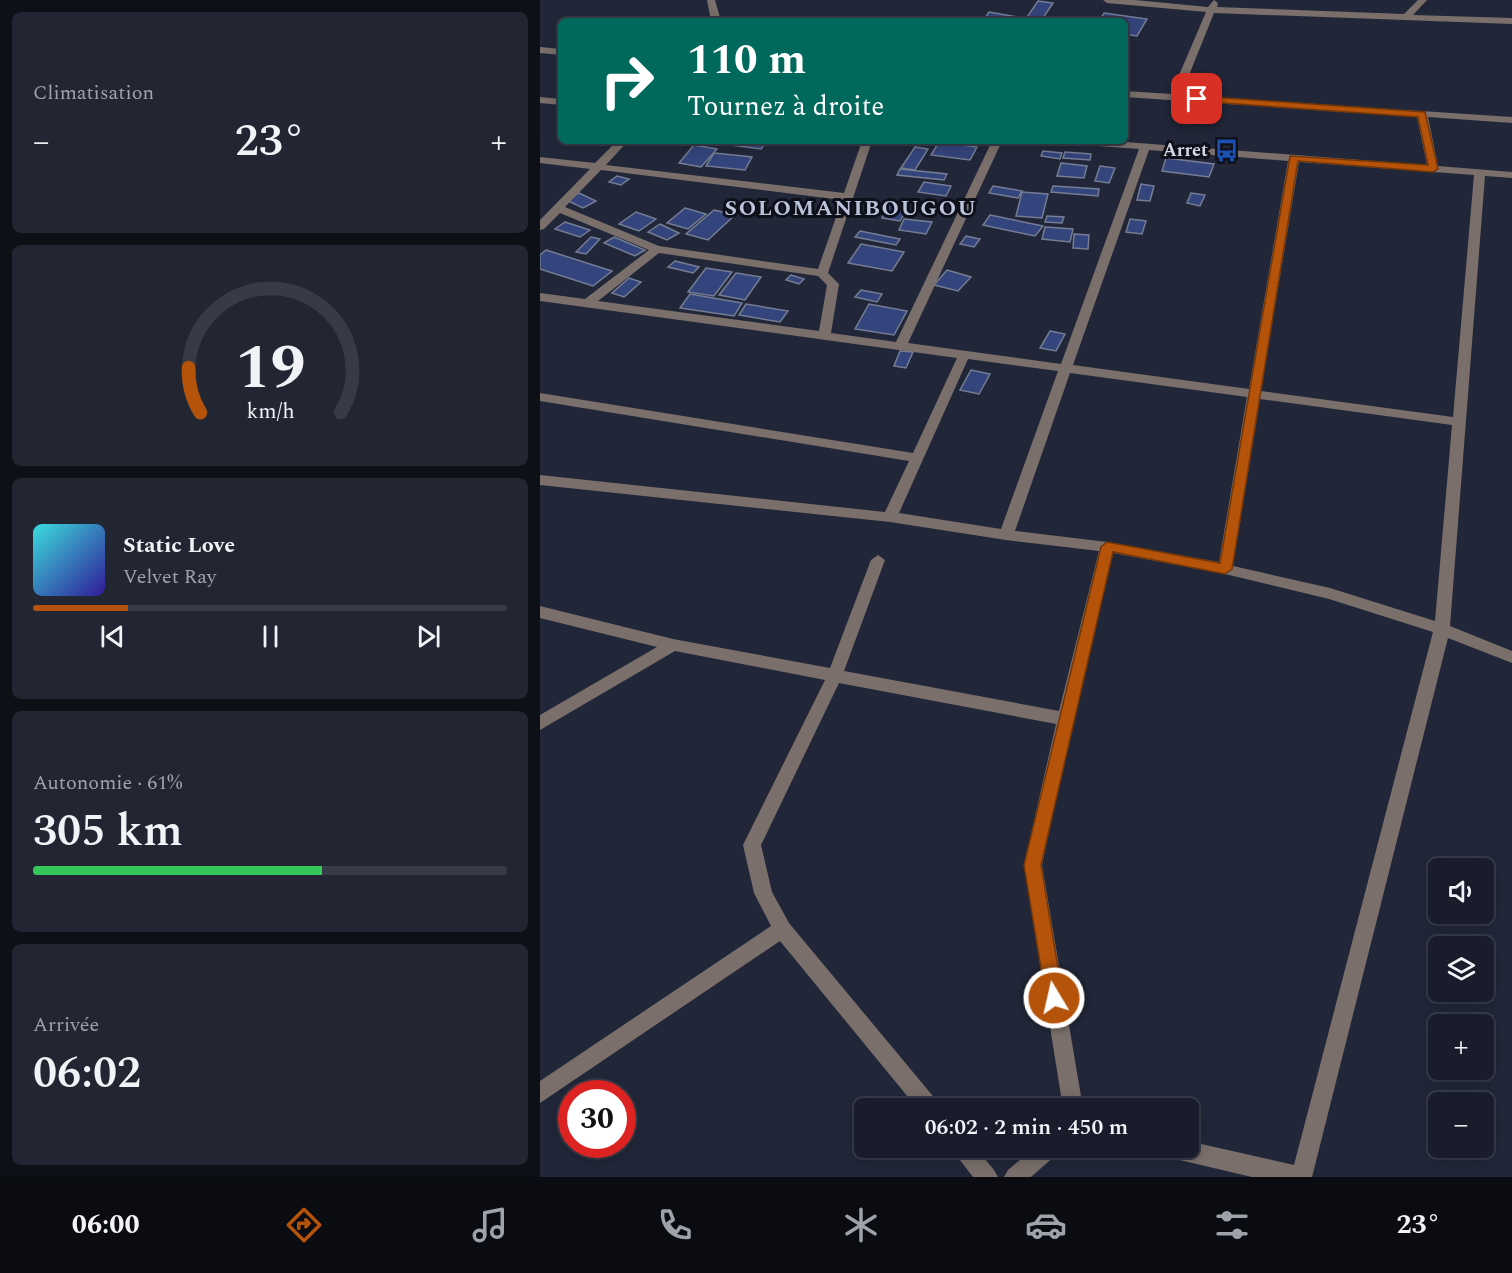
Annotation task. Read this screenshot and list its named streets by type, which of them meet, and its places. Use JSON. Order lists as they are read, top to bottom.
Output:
{
  "districts": ["SOLOMANIBOUGOU"],
  "places": {
    "bus stop": ["Arret"]
  },
  "page": {
    "tile": [
      "Climatisation",
      ["Autonomie · 61%", "305 km"],
      ["Arrivée", "06:02"]
    ],
    "turn": ["110 m", "Tournez à droite"],
    "heat": ["−", "23°", "+"],
    "song": ["Static Love", "Velvet Ray"],
    "map_buttons": ["+", "−"],
    "limit": "30",
    "trip": "06:02 · 2 min · 450 m",
    "tabs": ["06:00", "23°"],
    "gauge": ["19", "km/h"]
  }
}
